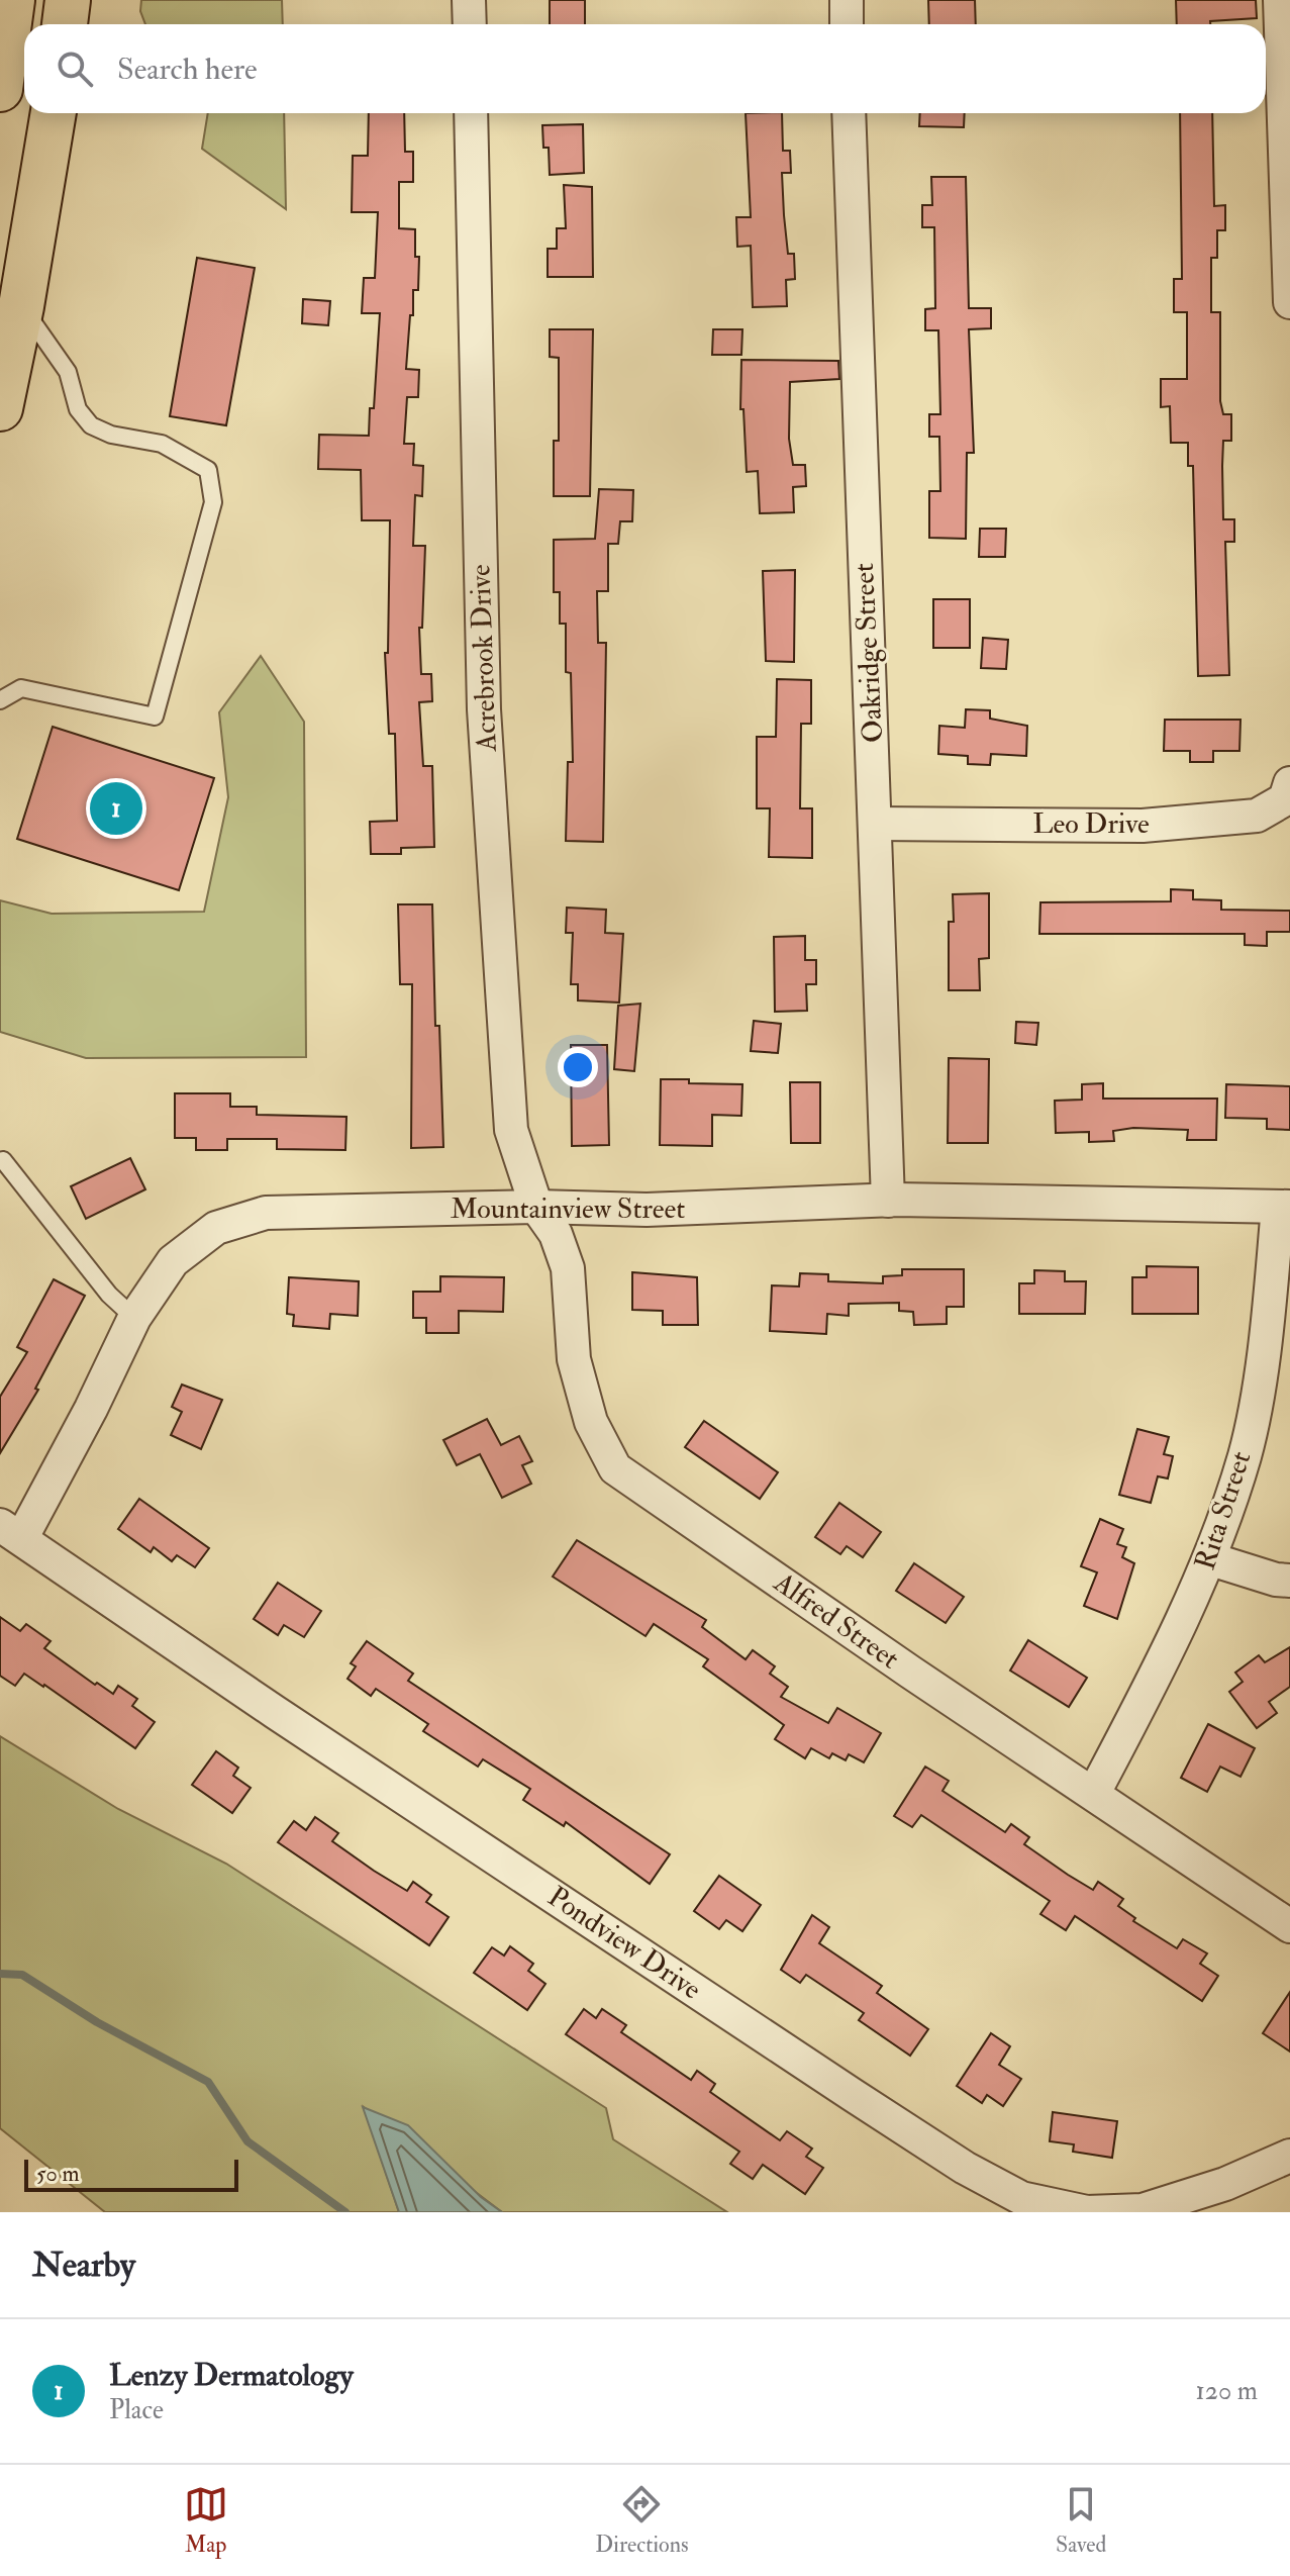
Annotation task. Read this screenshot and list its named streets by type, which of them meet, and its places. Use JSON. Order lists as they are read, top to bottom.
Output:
{
  "streets": {
    "street": [
      "Oakridge Street",
      "Acrebrook Drive",
      "Leo Drive",
      "Mountainview Street",
      "Rita Street",
      "Alfred Street",
      "Pondview Drive"
    ]
  },
  "crossings": [
    ["Oakridge Street", "Leo Drive"],
    ["Oakridge Street", "Mountainview Street"],
    ["Acrebrook Drive", "Mountainview Street"],
    ["Acrebrook Drive", "Alfred Street"],
    ["Mountainview Street", "Rita Street"],
    ["Mountainview Street", "Alfred Street"],
    ["Mountainview Street", "Pondview Drive"],
    ["Rita Street", "Alfred Street"]
  ],
  "scale_bar": "50 m",
  "page": {
    "search": "Search here",
    "pins": "1",
    "scale": "50 m",
    "heading": "Nearby",
    "list": [
      {
        "mark": "1",
        "name": "Lenzy Dermatology",
        "note": "Place",
        "value": "120 m"
      }
    ],
    "nav": ["Map", "Directions", "Saved"]
  }
}
